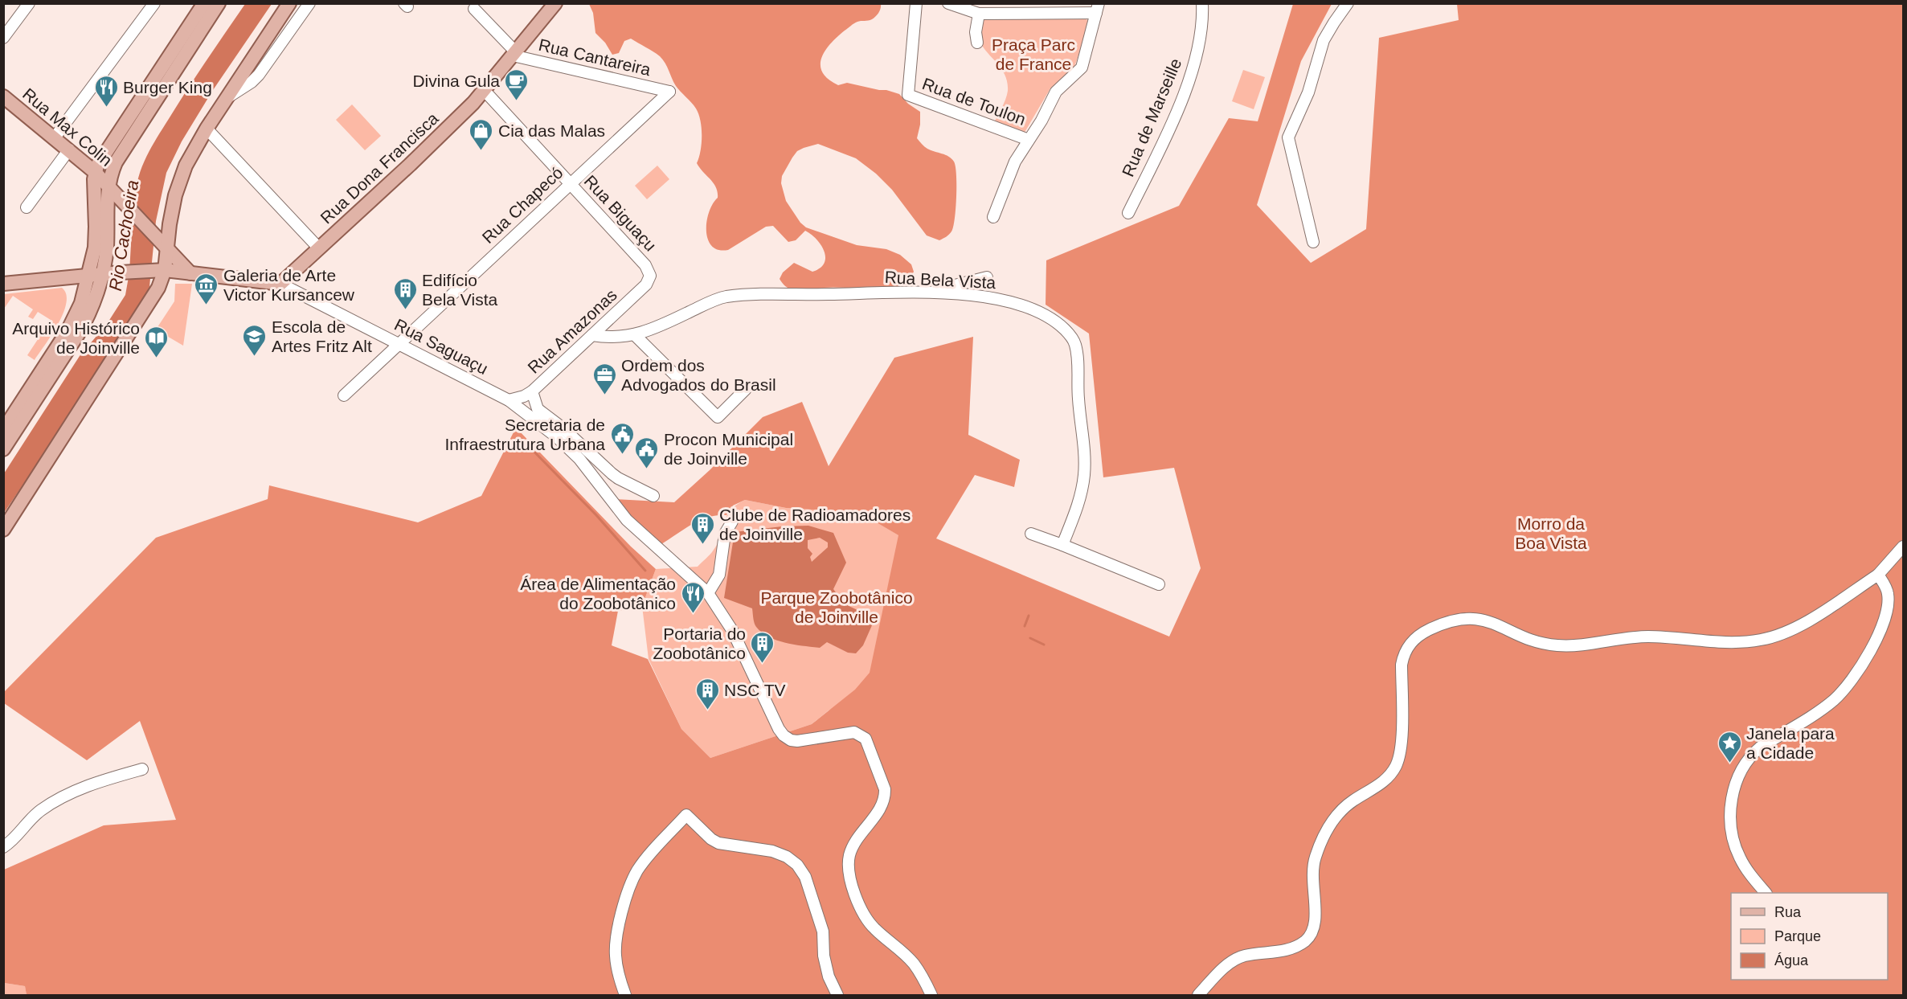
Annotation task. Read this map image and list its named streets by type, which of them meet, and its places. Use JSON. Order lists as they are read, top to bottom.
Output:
{
  "streets": {
    "main road": ["Rua Max Colin", "Rua Dona Francisca"],
    "street": [
      "Rua Cantareira",
      "Rua de Toulon",
      "Rua de Marseille",
      "Rua Chapecó",
      "Rua Biguaçu",
      "Rua Bela Vista",
      "Rua Amazonas",
      "Rua Saguaçu"
    ]
  },
  "crossings": [
    ["Rua Cantareira", "Rua Dona Francisca"],
    ["Rua Cantareira", "Rua Chapecó"],
    ["Rua Dona Francisca", "Rua Biguaçu"],
    ["Rua Dona Francisca", "Rua Saguaçu"],
    ["Rua Chapecó", "Rua Biguaçu"],
    ["Rua Chapecó", "Rua Saguaçu"],
    ["Rua Biguaçu", "Rua Amazonas"],
    ["Rua Bela Vista", "Rua Amazonas"],
    ["Rua Amazonas", "Rua Saguaçu"]
  ],
  "water": ["Rio Cachoeira"],
  "parks": ["Praça Parc de France", "Morro da Boa Vista", "Parque Zoobotânico de Joinville"],
  "places": {
    "cafe": ["Divina Gula"],
    "restaurant": ["Burger King", "Área de Alimentação do Zoobotânico"],
    "shop": ["Cia das Malas"],
    "museum": ["Galeria de Arte Victor Kursancew"],
    "building": [
      "Edifício Bela Vista",
      "Clube de Radioamadores de Joinville",
      "Portaria do Zoobotânico",
      "NSC TV"
    ],
    "school or university": ["Escola de Artes Fritz Alt"],
    "library": ["Arquivo Histórico de Joinville"],
    "office": ["Ordem dos Advogados do Brasil"],
    "public building": ["Secretaria de Infraestrutura Urbana", "Procon Municipal de Joinville"],
    "place": ["Janela para a Cidade"]
  },
  "legend": ["Rua", "Parque", "Água"]
}
